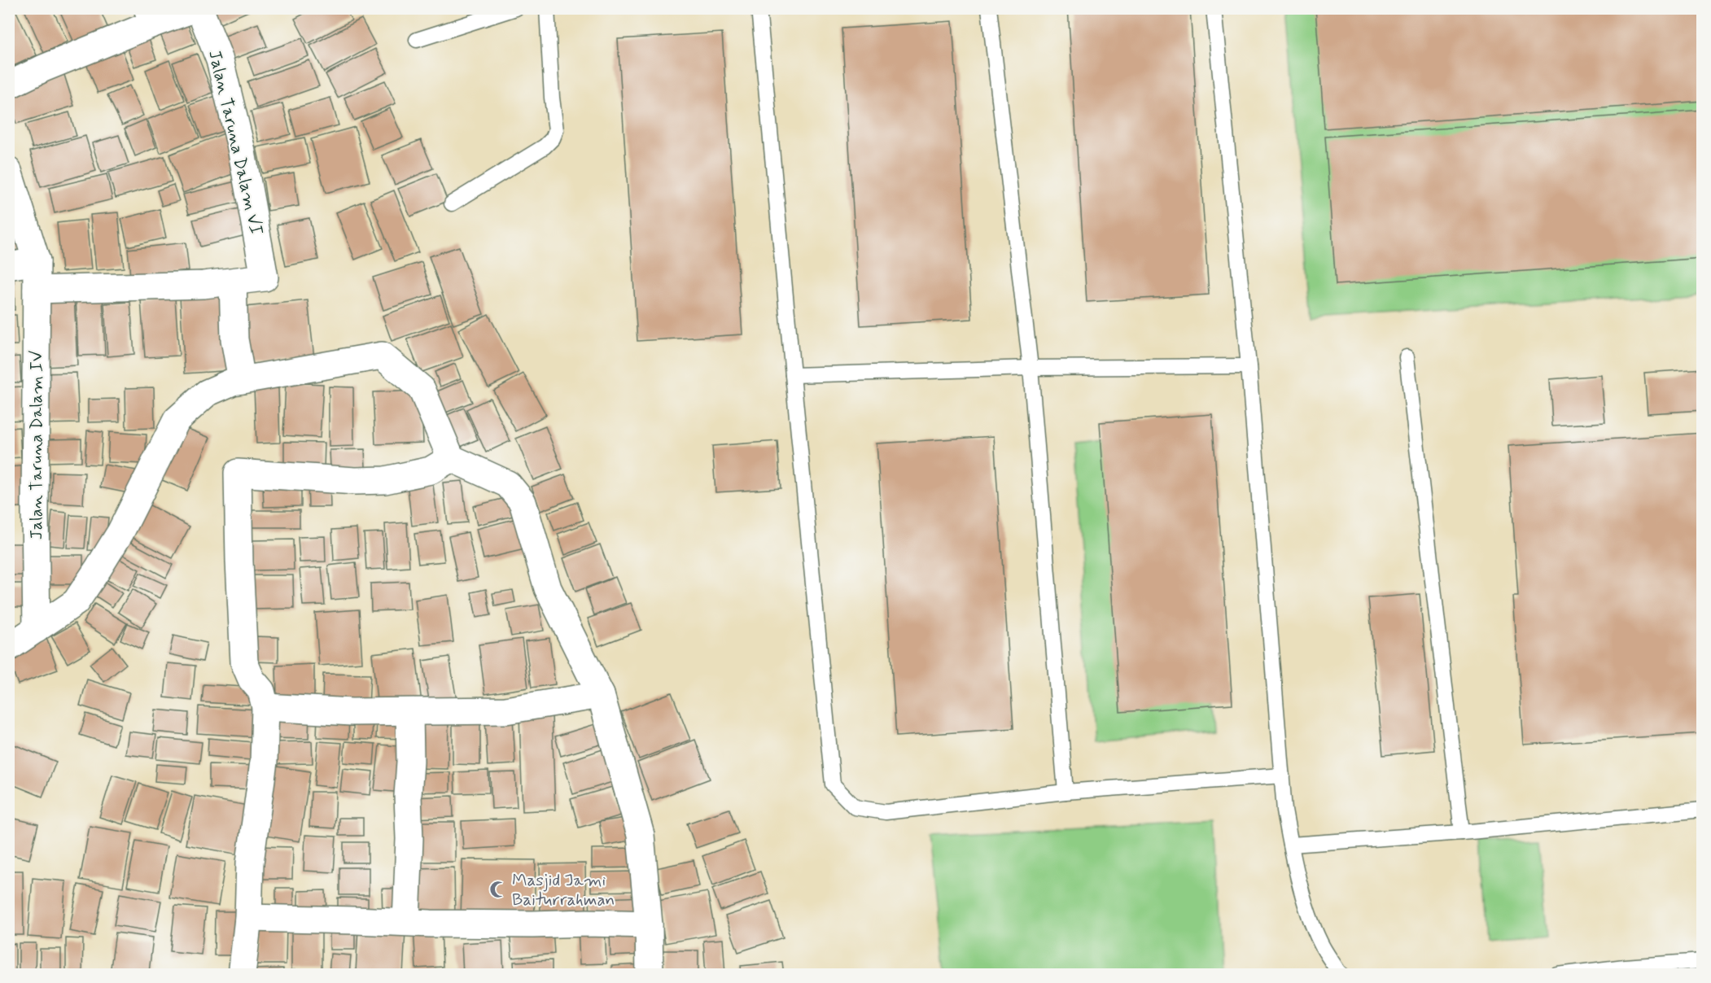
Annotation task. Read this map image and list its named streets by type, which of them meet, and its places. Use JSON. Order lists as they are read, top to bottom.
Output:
{
  "streets": {
    "street": ["Jalan Taruna Dalam VI", "Jalan Taruna Dalam IV"]
  },
  "places": {
    "mosque": ["Masjid Jami Baiturrahman"]
  }
}
